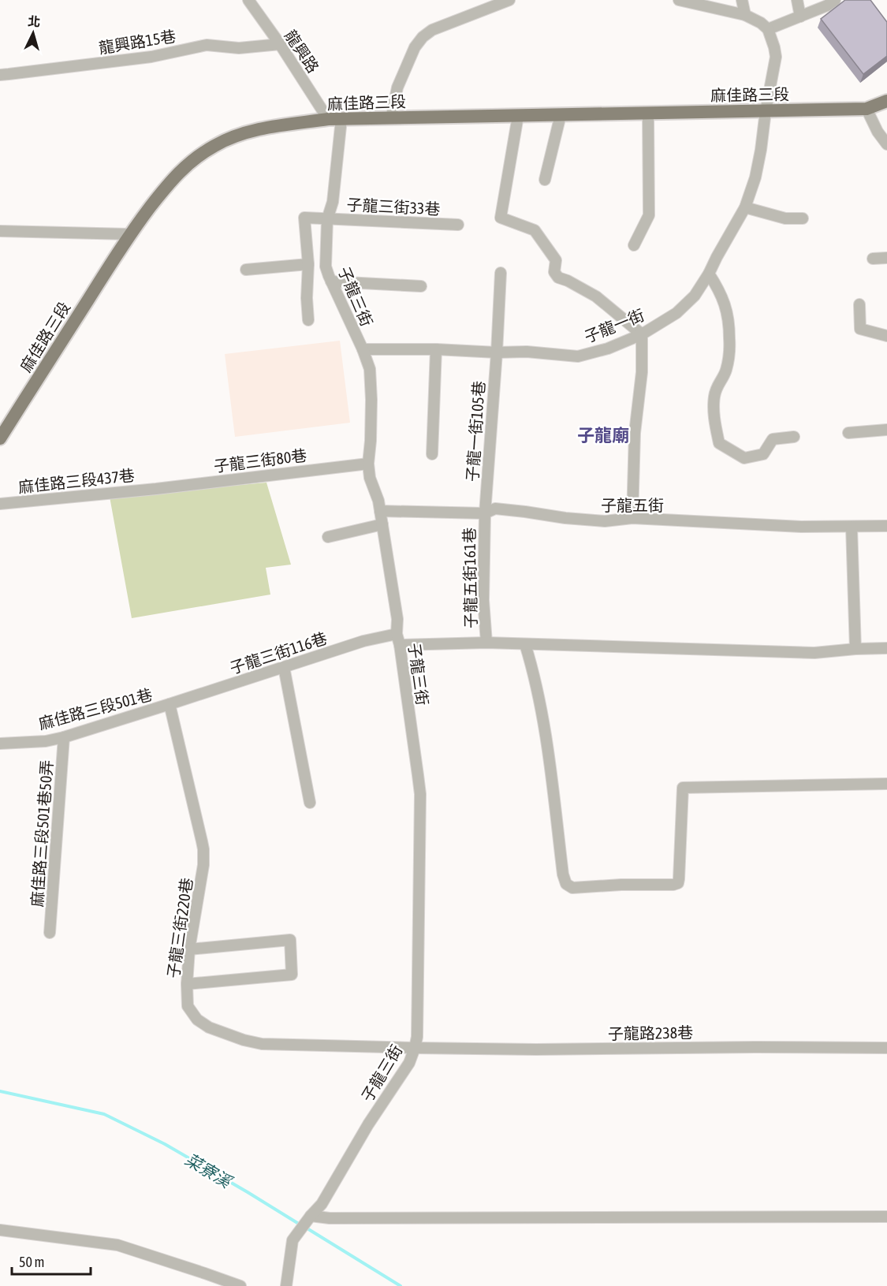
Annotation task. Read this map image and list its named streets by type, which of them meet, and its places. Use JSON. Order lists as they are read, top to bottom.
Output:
{
  "streets": {
    "main road": ["麻佳路三段"],
    "street": [
      "龍興路15巷",
      "龍興路",
      "子龍三街33巷",
      "子龍三街",
      "子龍一街",
      "子龍一街105巷",
      "子龍三街80巷",
      "麻佳路三段437巷",
      "子龍五街",
      "子龍五街161巷",
      "子龍三街116巷",
      "麻佳路三段501巷",
      "麻佳路三段501巷50弄",
      "子龍三街220巷",
      "子龍路238巷"
    ]
  },
  "crossings": [
    ["龍興路15巷", "龍興路"],
    ["龍興路", "麻佳路三段"],
    ["龍興路", "子龍三街"],
    ["麻佳路三段", "子龍三街"],
    ["麻佳路三段", "子龍一街"],
    ["子龍三街33巷", "子龍三街"],
    ["子龍三街", "子龍一街"],
    ["子龍三街", "子龍三街80巷"],
    ["子龍三街", "子龍五街"],
    ["子龍三街", "子龍三街116巷"],
    ["子龍三街", "子龍三街220巷"],
    ["子龍三街", "子龍路238巷"],
    ["子龍一街", "子龍一街105巷"],
    ["子龍一街105巷", "子龍五街"],
    ["子龍一街105巷", "子龍五街161巷"],
    ["子龍三街80巷", "麻佳路三段437巷"],
    ["子龍五街", "子龍五街161巷"],
    ["子龍三街116巷", "麻佳路三段501巷"],
    ["子龍三街116巷", "子龍三街220巷"],
    ["麻佳路三段501巷", "麻佳路三段501巷50弄"],
    ["麻佳路三段501巷", "子龍三街220巷"],
    ["子龍三街220巷", "子龍路238巷"]
  ],
  "districts": ["子龍廟"],
  "water": ["菜寮溪"],
  "scale_bar": "50 m",
  "north": "top"
}
